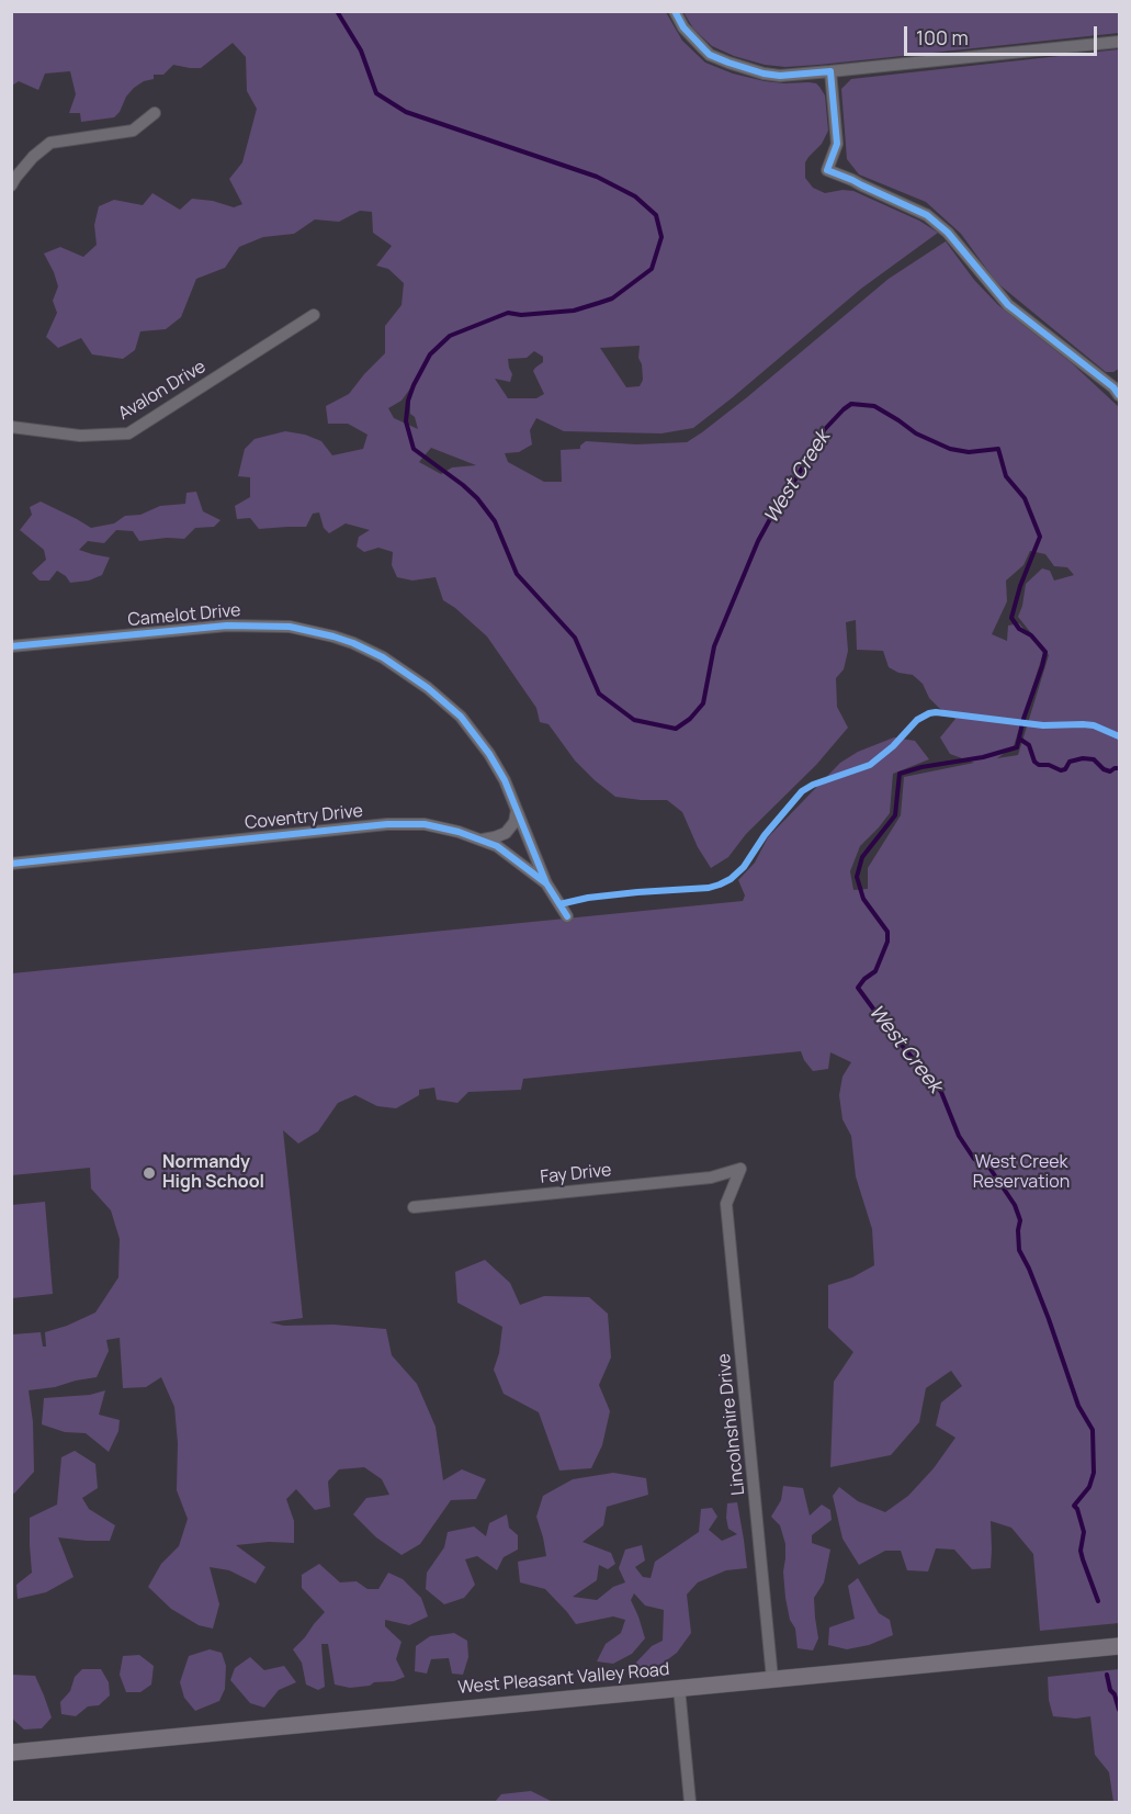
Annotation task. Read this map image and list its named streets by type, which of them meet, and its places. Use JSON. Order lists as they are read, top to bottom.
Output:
{
  "streets": {
    "main road": ["West Pleasant Valley Road"],
    "street": [
      "Avalon Drive",
      "Camelot Drive",
      "Coventry Drive",
      "Fay Drive",
      "Lincolnshire Drive"
    ]
  },
  "crossings": [
    ["Camelot Drive", "Coventry Drive"],
    ["Fay Drive", "Lincolnshire Drive"],
    ["Lincolnshire Drive", "West Pleasant Valley Road"]
  ],
  "water": ["West Creek"],
  "parks": ["West Creek Reservation"],
  "places": ["Normandy High School"],
  "scale_bar": "100 m"
}
